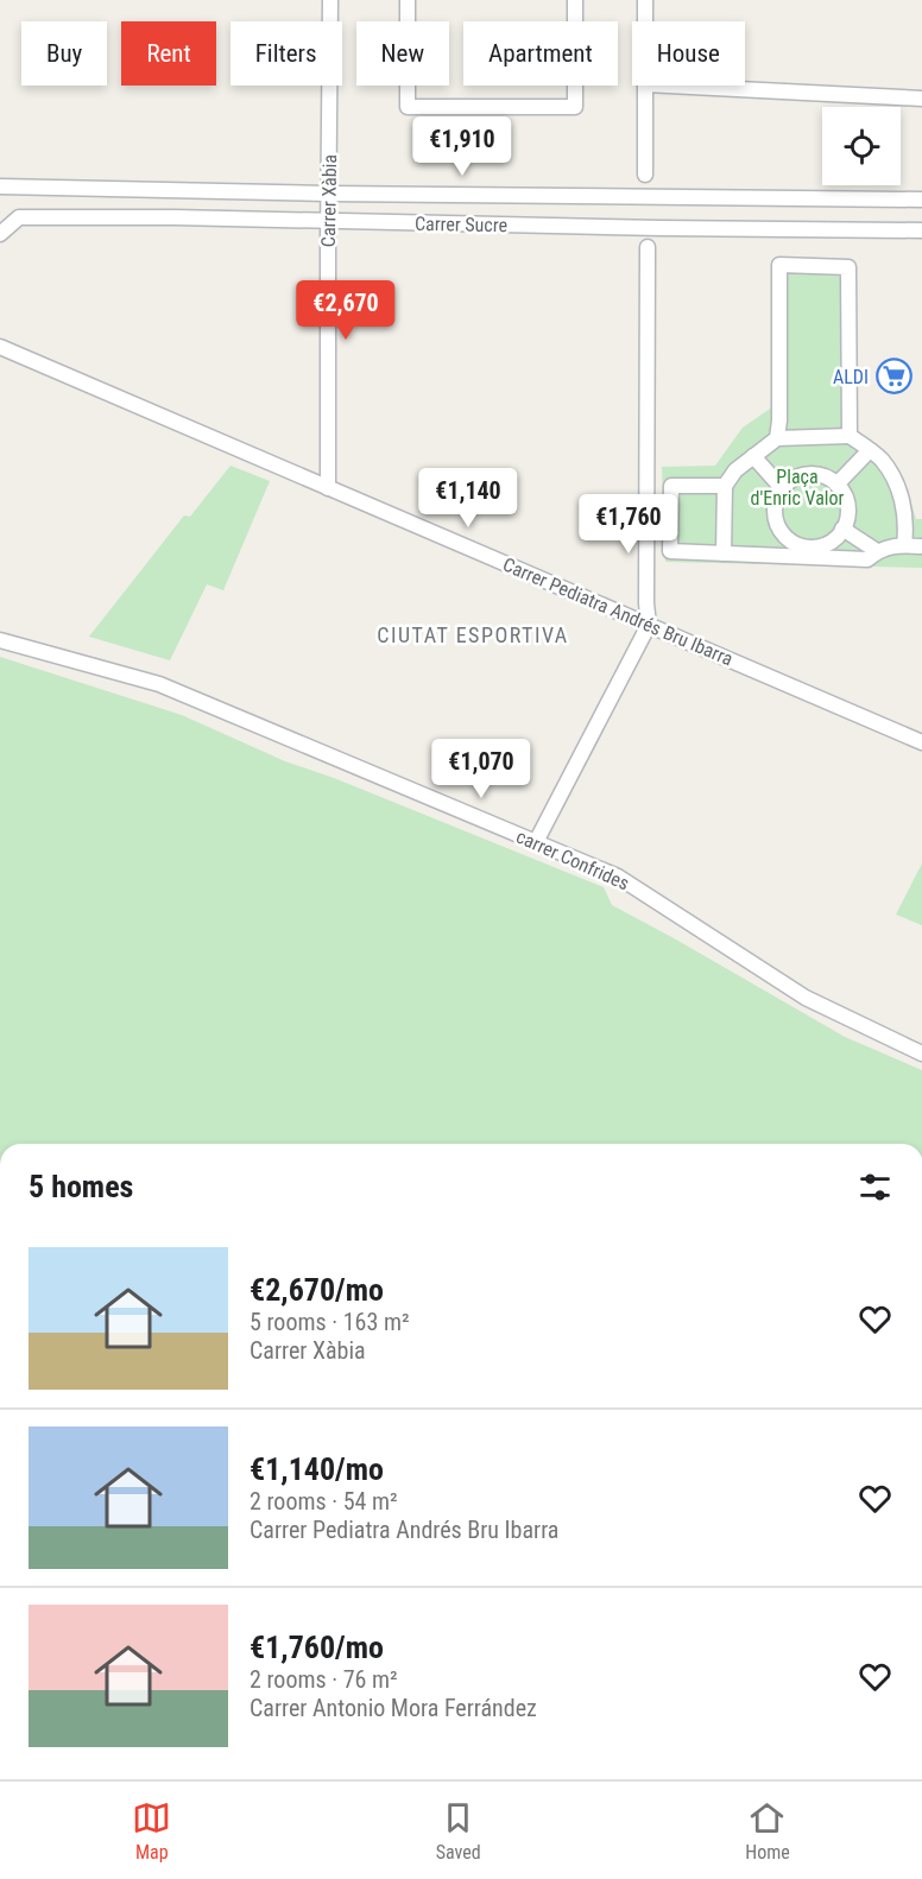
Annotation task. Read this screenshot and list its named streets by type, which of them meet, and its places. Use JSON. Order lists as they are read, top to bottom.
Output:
{
  "streets": {
    "street": [
      "Carrer Xàbia",
      "Carrer Sucre",
      "Carrer Pediatra Andrés Bru Ibarra",
      "carrer Confrides"
    ]
  },
  "crossings": [
    ["Carrer Xàbia", "Carrer Sucre"],
    ["Carrer Xàbia", "Carrer Pediatra Andrés Bru Ibarra"]
  ],
  "districts": ["CIUTAT ESPORTIVA"],
  "parks": ["Plaça d'Enric Valor"],
  "places": {
    "supermarket": ["ALDI"]
  },
  "page": {
    "chip": [
      "Buy",
      "Rent",
      "Filters",
      "New",
      "Apartment",
      "House"
    ],
    "price": [
      "€1,910",
      "€2,670",
      "€1,140",
      "€1,760",
      "€1,070"
    ],
    "heading": "5 homes",
    "list": [
      {
        "name": "€2,670/mo",
        "note": "5 rooms · 163 m² · Carrer Xàbia"
      },
      {
        "name": "€1,140/mo",
        "note": "2 rooms · 54 m² · Carrer Pediatra Andrés Bru Ibarra"
      },
      {
        "name": "€1,760/mo",
        "note": "2 rooms · 76 m² · Carrer Antonio Mora Ferrández"
      }
    ],
    "tabs": ["Map", "Saved", "Home"]
  }
}
